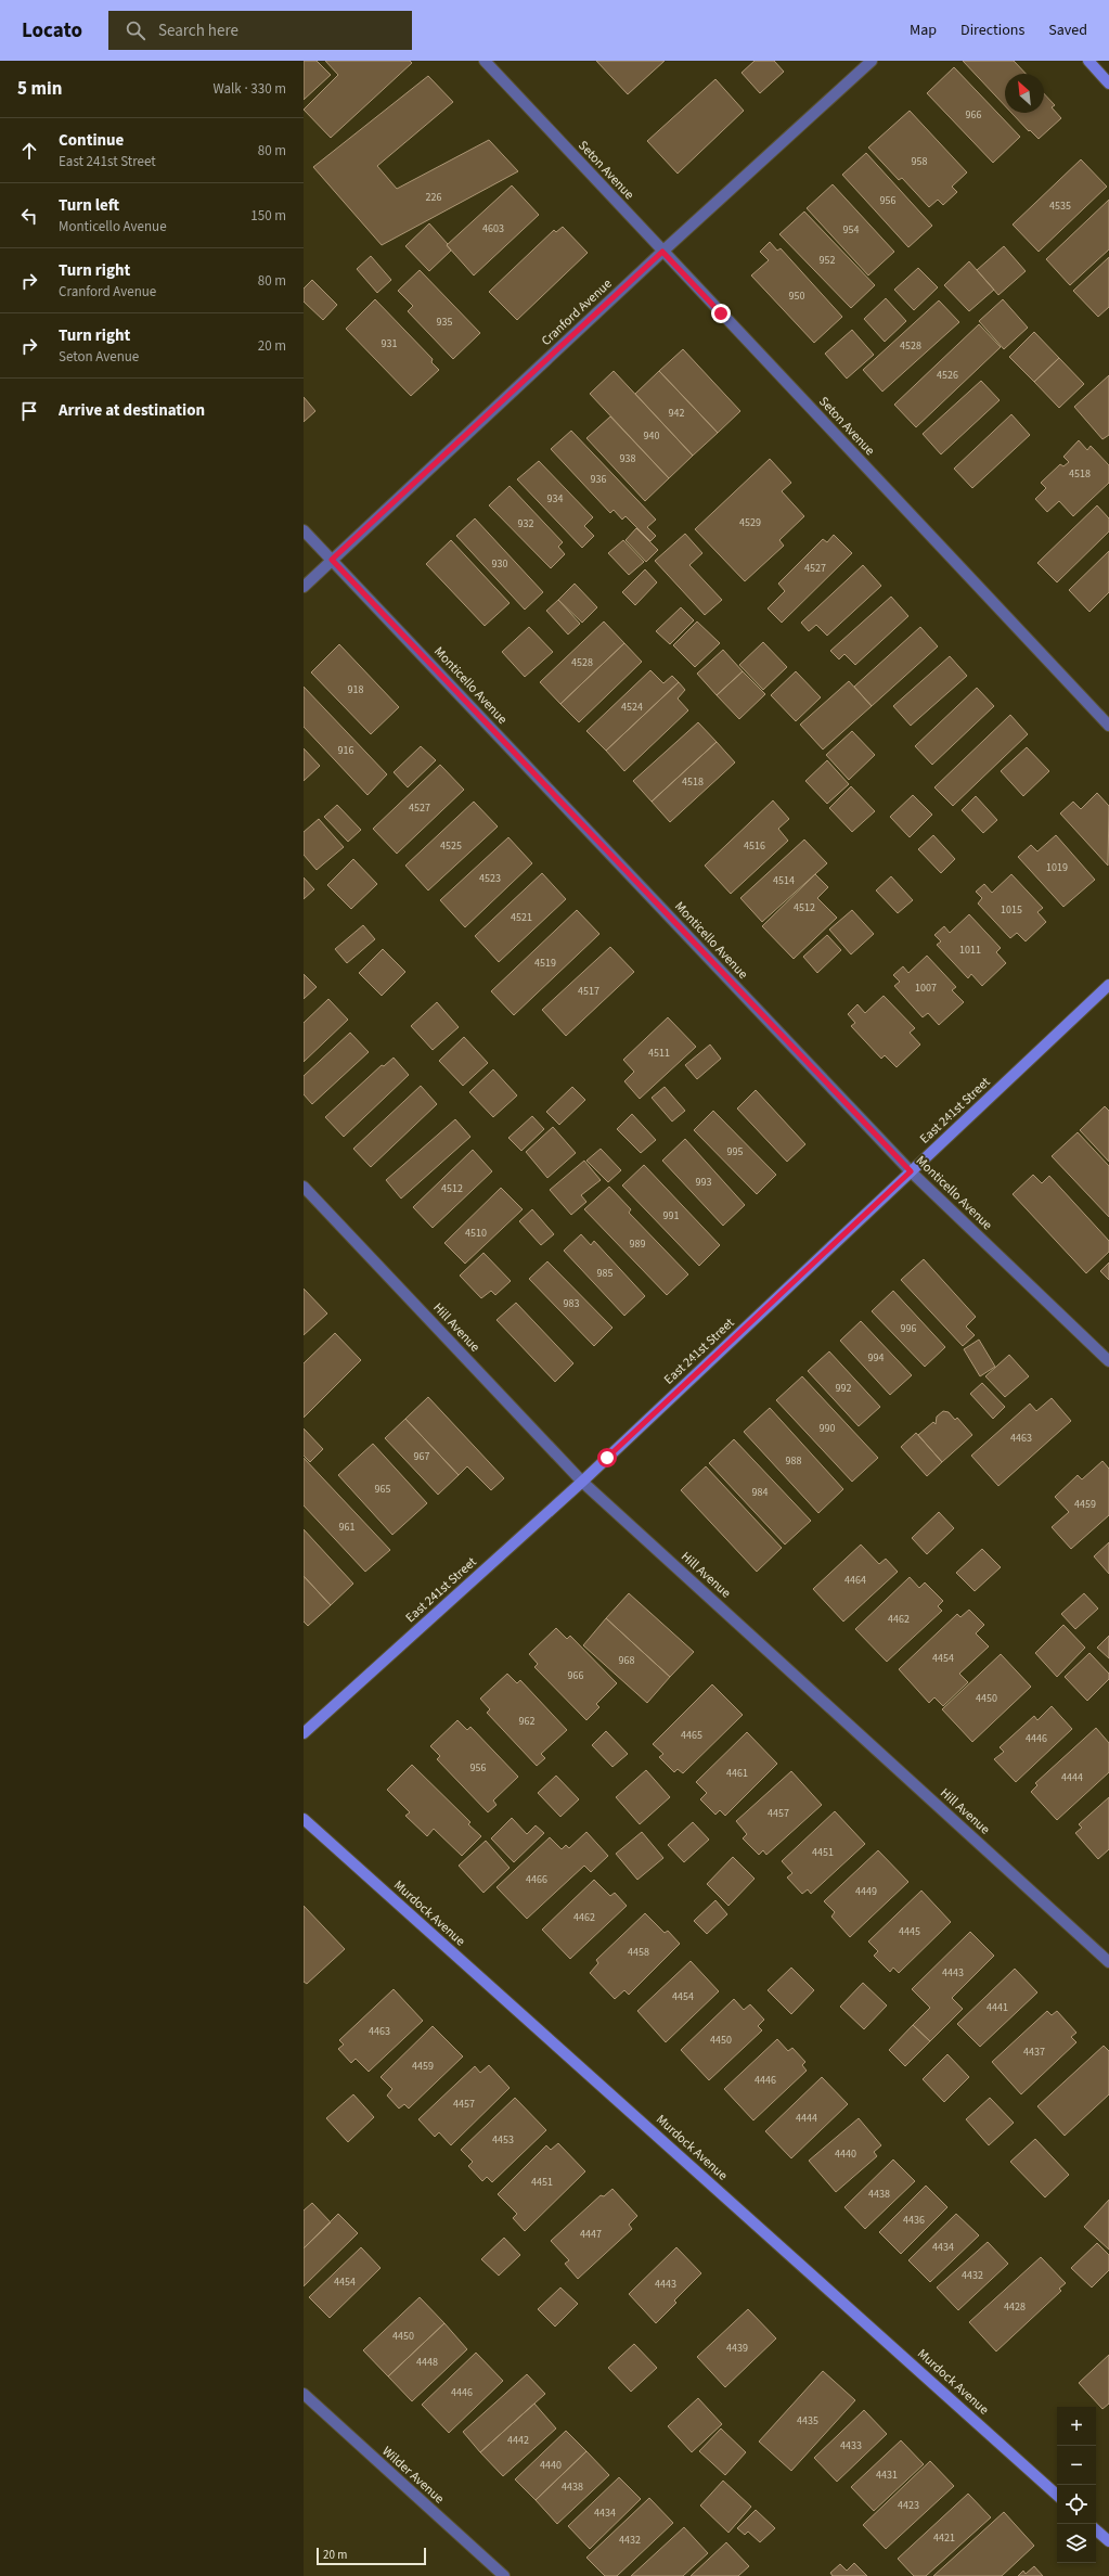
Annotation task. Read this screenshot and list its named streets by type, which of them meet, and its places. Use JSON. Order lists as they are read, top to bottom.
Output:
{
  "streets": {
    "street": [
      "Seton Avenue",
      "Cranford Avenue",
      "Monticello Avenue",
      "East 241st Street",
      "Hill Avenue",
      "Murdock Avenue",
      "Wilder Avenue"
    ]
  },
  "crossings": [
    ["Seton Avenue", "Cranford Avenue"],
    ["Cranford Avenue", "Monticello Avenue"],
    ["Monticello Avenue", "East 241st Street"],
    ["East 241st Street", "Hill Avenue"]
  ],
  "house_numbers": [
    "966",
    "958",
    "226",
    "956",
    "4535",
    "4603",
    "954",
    "952",
    "950",
    "935",
    "931",
    "4528",
    "4526",
    "942",
    "940",
    "938",
    "4518",
    "936",
    "934",
    "4529",
    "932",
    "930",
    "4527",
    "4528",
    "918",
    "4524",
    "916",
    "4518",
    "4527",
    "4525",
    "4516",
    "1019",
    "4523",
    "4514",
    "4512",
    "1015",
    "4521",
    "1011",
    "4519",
    "1007",
    "4517",
    "4511",
    "995",
    "993",
    "4512",
    "991",
    "4510",
    "989",
    "985",
    "983",
    "996",
    "994",
    "992",
    "990",
    "4463",
    "967",
    "988",
    "965",
    "984",
    "4459",
    "961",
    "4464",
    "4462",
    "4454",
    "968",
    "966",
    "4450",
    "962",
    "4465",
    "4446",
    "956",
    "4461",
    "4444",
    "4457",
    "4451",
    "4466",
    "4449",
    "4462",
    "4445",
    "4458",
    "4443",
    "4454",
    "4441",
    "4463",
    "4450",
    "4437",
    "4459",
    "4446",
    "4457",
    "4444",
    "4453",
    "4440",
    "4451",
    "4438",
    "4436",
    "4447",
    "4434",
    "4432",
    "4454",
    "4443",
    "4428",
    "4450",
    "4439",
    "4448",
    "4446",
    "4435",
    "4442",
    "4433",
    "4440",
    "4431",
    "4438",
    "4423",
    "4434",
    "4421",
    "4432"
  ],
  "scale_bar": "20 m",
  "north": "top left",
  "page": {
    "header": "Locato",
    "search": "Search here",
    "nav": ["Map", "Directions", "Saved"],
    "heading": ["5 min", "Walk · 330 m"],
    "list": [
      ["Continue", "East 241st Street", "80 m"],
      ["Turn left", "Monticello Avenue", "150 m"],
      ["Turn right", "Cranford Avenue", "80 m"],
      ["Turn right", "Seton Avenue", "20 m"],
      "Arrive at destination"
    ],
    "map_buttons": ["+", "−"],
    "scale": "20 m"
  }
}
